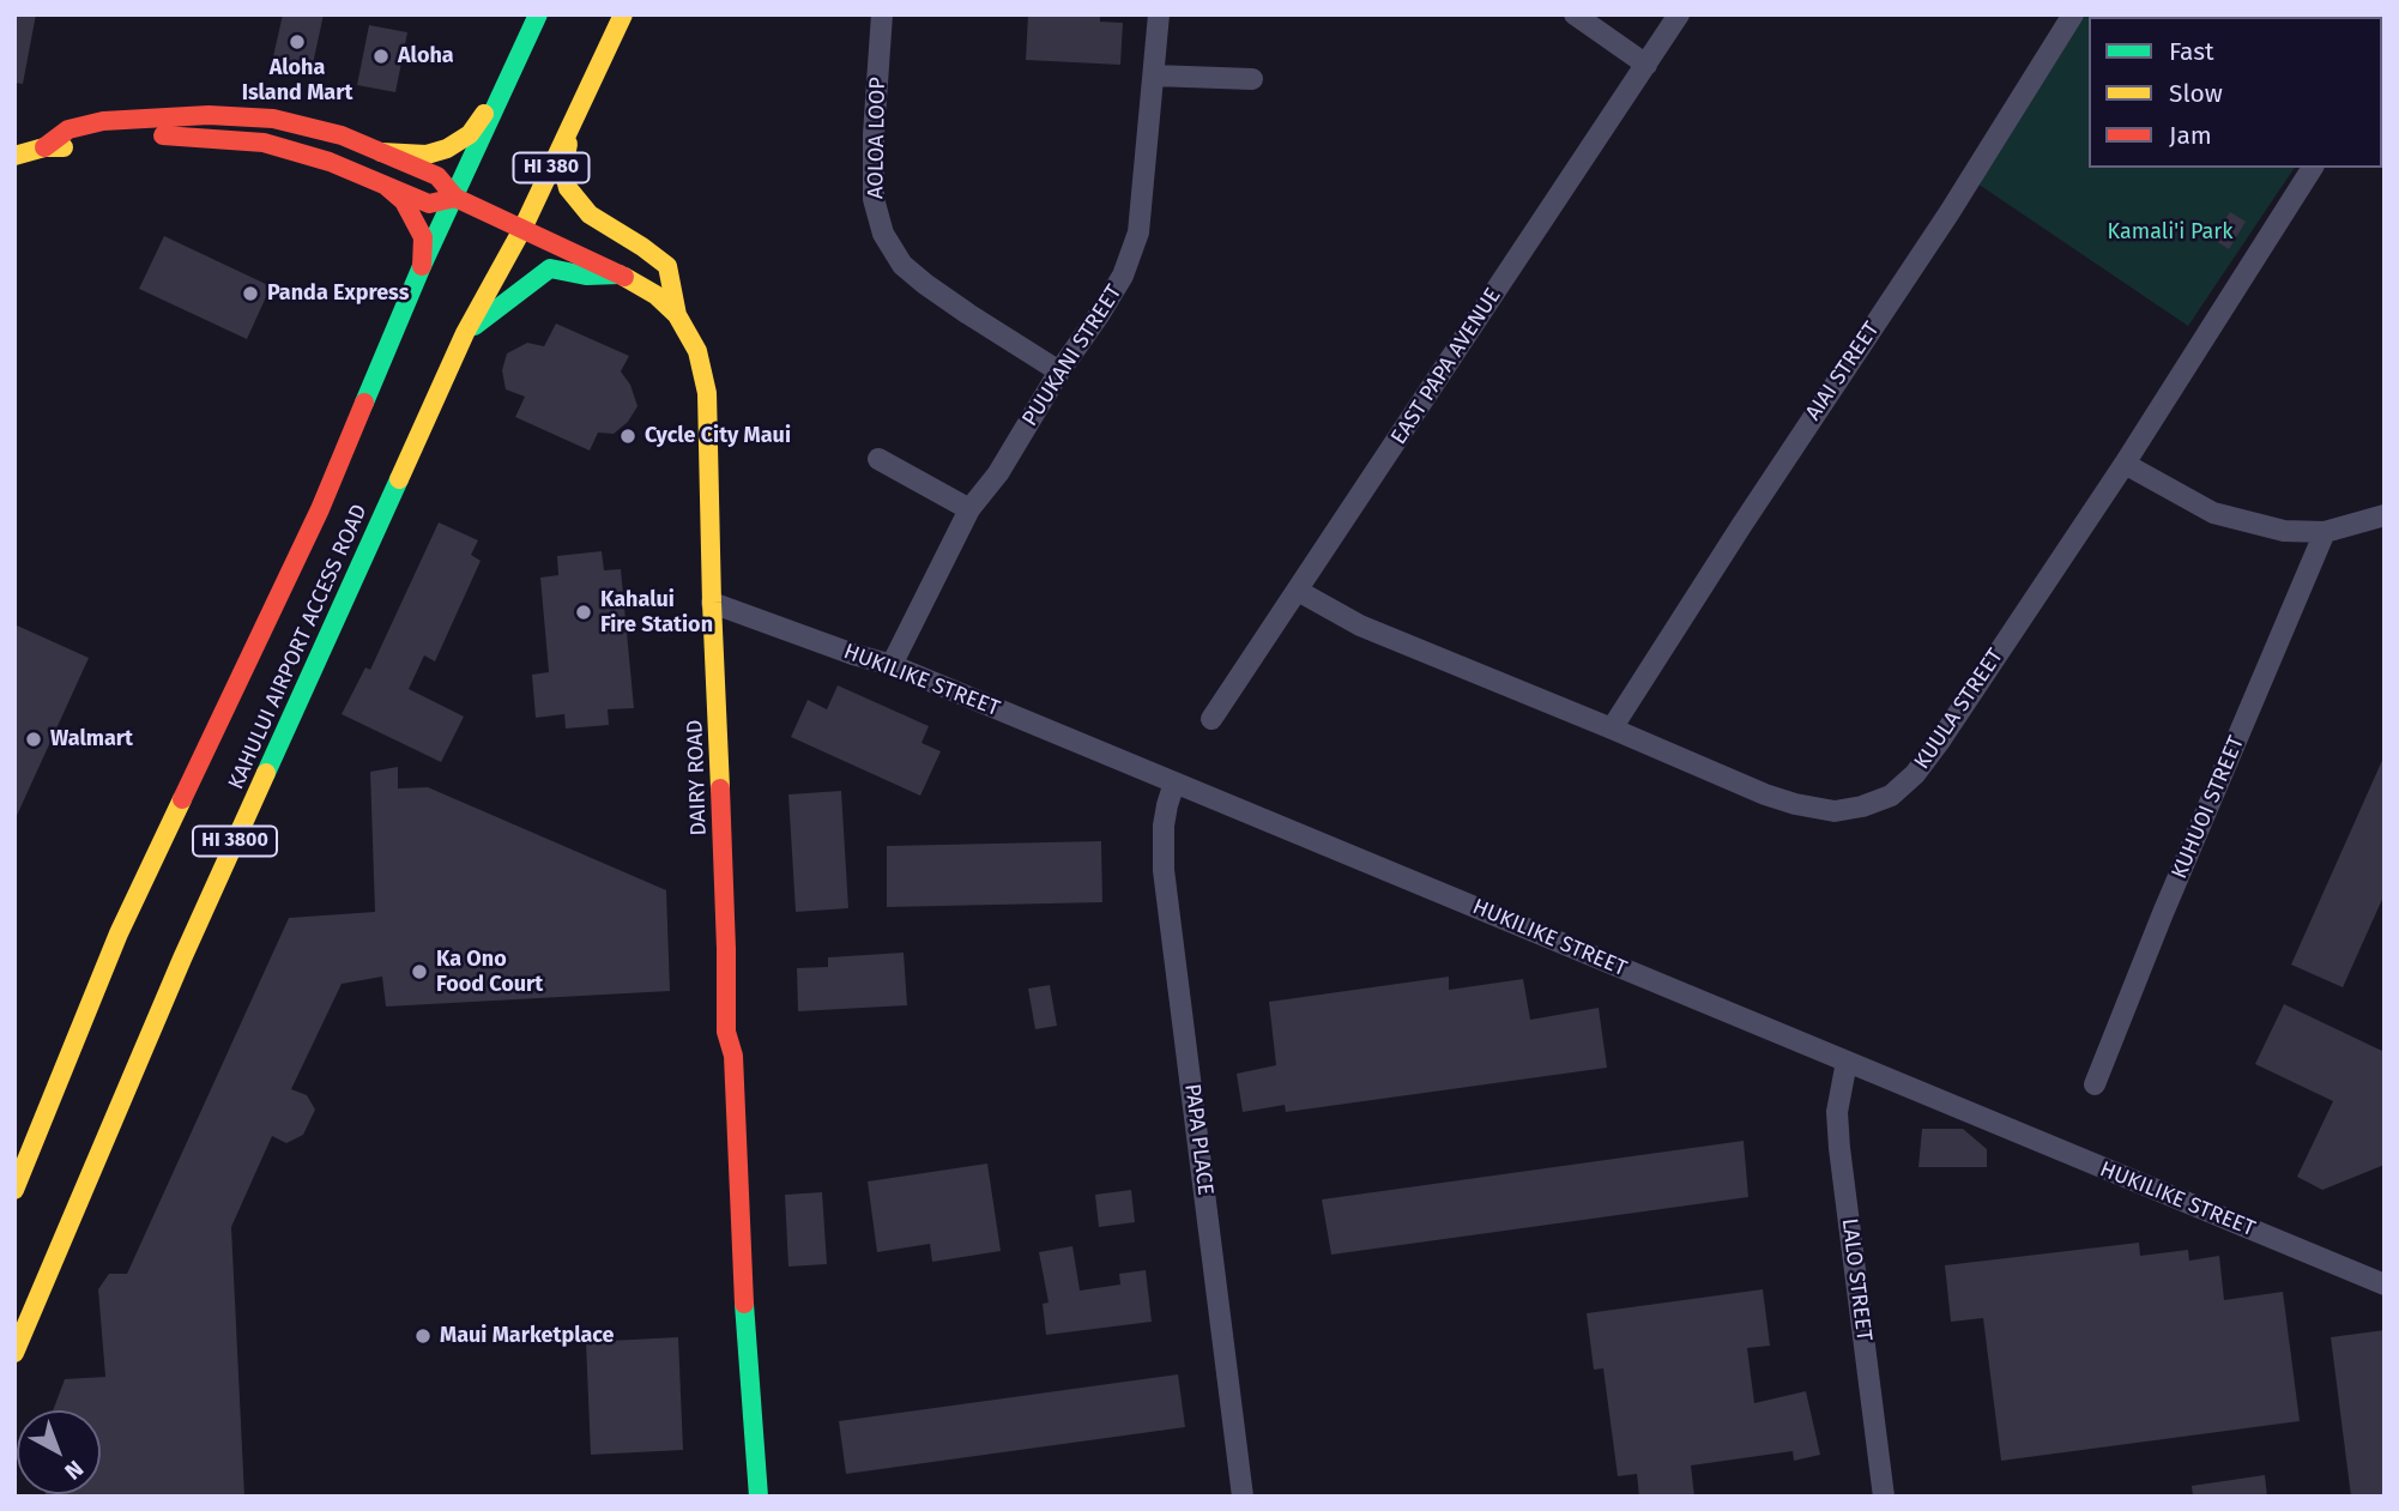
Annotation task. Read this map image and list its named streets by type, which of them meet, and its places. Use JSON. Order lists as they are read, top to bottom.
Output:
{
  "streets": {
    "main road": [
      "HI 380",
      "KAHULUI AIRPORT ACCESS ROAD",
      "DAIRY ROAD",
      "HI 3800"
    ],
    "street": [
      "AOLOA LOOP",
      "PUUKANI STREET",
      "EAST PAPA AVENUE",
      "AIAI STREET",
      "HUKILIKE STREET",
      "KUULA STREET",
      "KUHUOI STREET",
      "PAPA PLACE",
      "LALO STREET"
    ]
  },
  "crossings": [
    ["AOLOA LOOP", "PUUKANI STREET"],
    ["PUUKANI STREET", "HUKILIKE STREET"],
    ["EAST PAPA AVENUE", "KUULA STREET"],
    ["AIAI STREET", "KUULA STREET"],
    ["KAHULUI AIRPORT ACCESS ROAD", "DAIRY ROAD"],
    ["HUKILIKE STREET", "DAIRY ROAD"],
    ["HUKILIKE STREET", "PAPA PLACE"],
    ["HUKILIKE STREET", "LALO STREET"]
  ],
  "parks": ["Kamali'i Park"],
  "places": [
    "Aloha Island Mart",
    "Aloha",
    "Panda Express",
    "Cycle City Maui",
    "Kahalui Fire Station",
    "Walmart",
    "Ka Ono Food Court",
    "Maui Marketplace"
  ],
  "legend": ["Fast", "Slow", "Jam"],
  "north": "bottom right"
}
